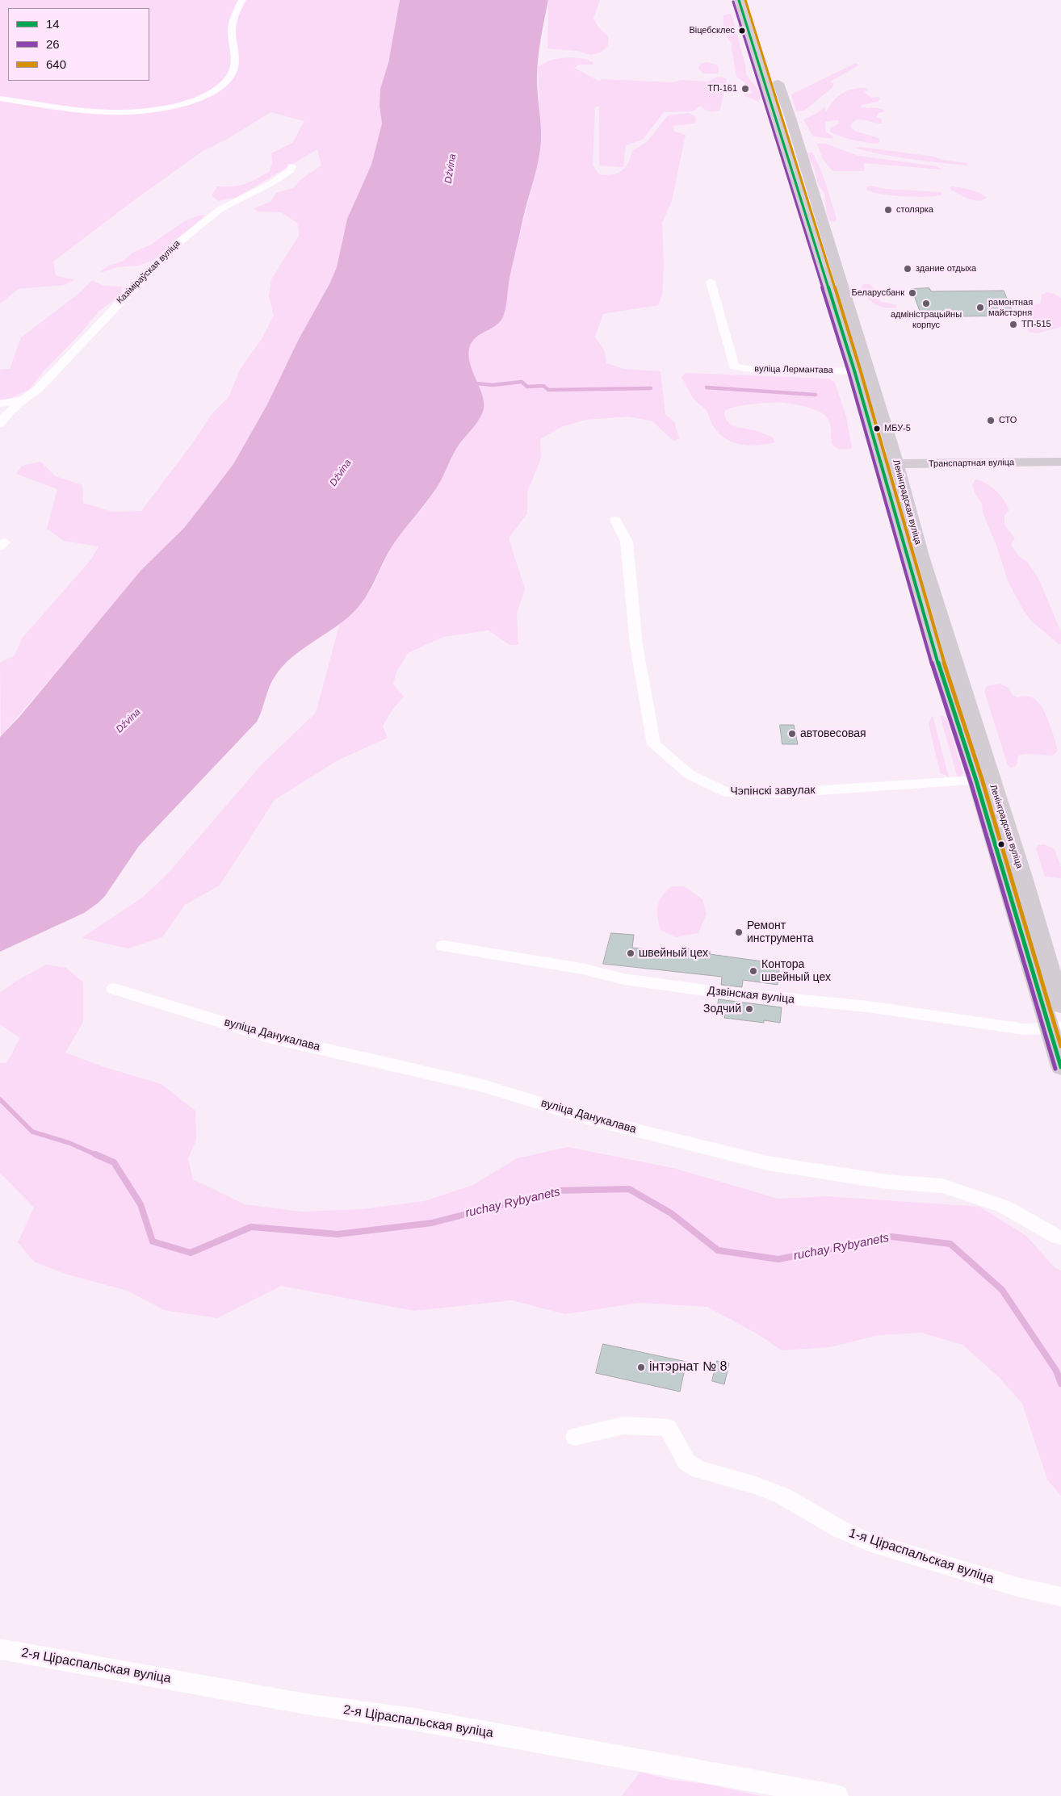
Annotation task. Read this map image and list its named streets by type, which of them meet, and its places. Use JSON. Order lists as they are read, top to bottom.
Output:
{
  "streets": {
    "main road": ["Транспартная вуліца", "Ленінградская вуліца"],
    "street": [
      "Казіміраўская вуліца",
      "вуліца Лермантава",
      "Чэпінскі завулак",
      "Дзвінская вуліца",
      "вуліца Данукалава",
      "1-я Ціраспальская вуліца",
      "2-я Ціраспальская вуліца"
    ]
  },
  "crossings": [
    ["вуліца Лермантава", "Ленінградская вуліца"],
    ["Транспартная вуліца", "Ленінградская вуліца"],
    ["Ленінградская вуліца", "Чэпінскі завулак"],
    ["Ленінградская вуліца", "Дзвінская вуліца"]
  ],
  "water": ["Dźvina", "ruchay Rybyanets"],
  "places": [
    "Віцебсклес",
    "ТП-161",
    "столярка",
    "здание отдыха",
    "Беларусбанк",
    "адміністрацыйны корпус",
    "рамонтная майстэрня",
    "ТП-515",
    "СТО",
    "МБУ-5",
    "автовесовая",
    "Ремонт инструмента",
    "швейный цех",
    "Контора швейный цех",
    "Зодчий",
    "інтэрнат № 8"
  ],
  "lines": ["transit line 14", "transit line 640", "transit line 26"],
  "legend": ["14", "26", "640"]
}
